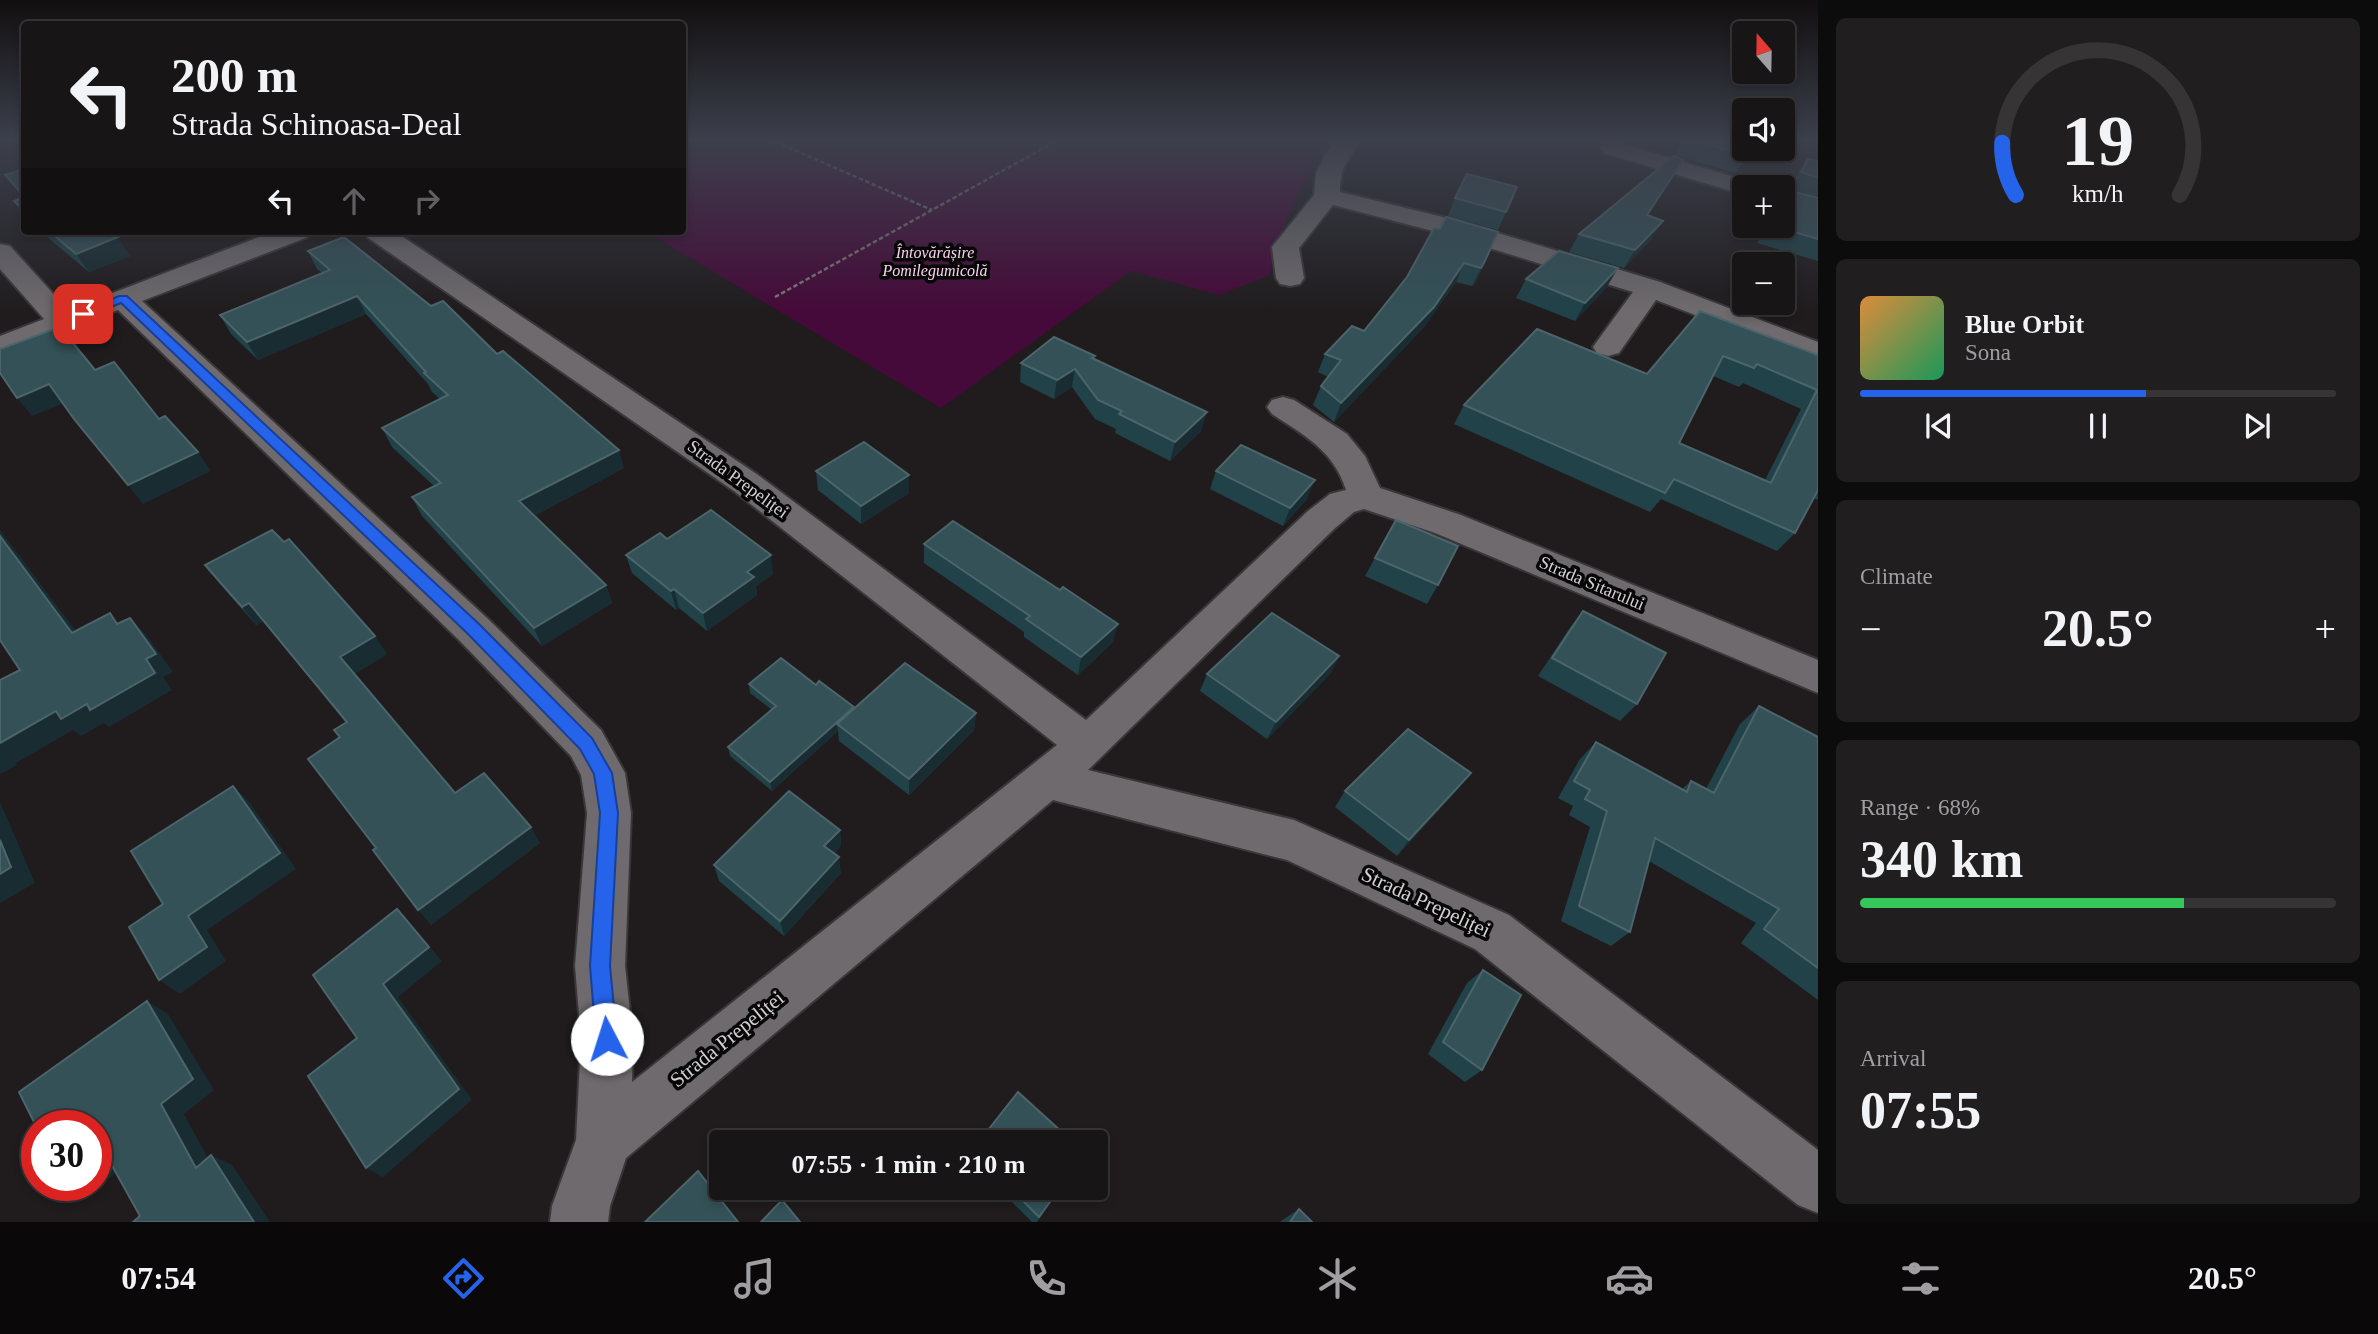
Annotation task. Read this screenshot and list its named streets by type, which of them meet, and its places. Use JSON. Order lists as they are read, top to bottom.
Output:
{
  "streets": {
    "street": ["Strada Prepeliței", "Strada Sitarului"]
  },
  "crossings": [
    ["Strada Prepeliței", "Strada Sitarului"]
  ],
  "parks": ["Întovărășire Pomilegumicolă"],
  "north": "top",
  "page": {
    "map_buttons": ["+", "−"],
    "turn": ["200 m", "Strada Schinoasa-Deal"],
    "song": ["Blue Orbit", "Sona"],
    "tile": [
      "Climate",
      ["Range · 68%", "340 km"],
      ["Arrival", "07:55"]
    ],
    "heat": ["−", "20.5°", "+"],
    "limit": "30",
    "trip": "07:55 · 1 min · 210 m",
    "tabs": ["07:54", "20.5°"],
    "gauge": ["19", "km/h"]
  }
}
